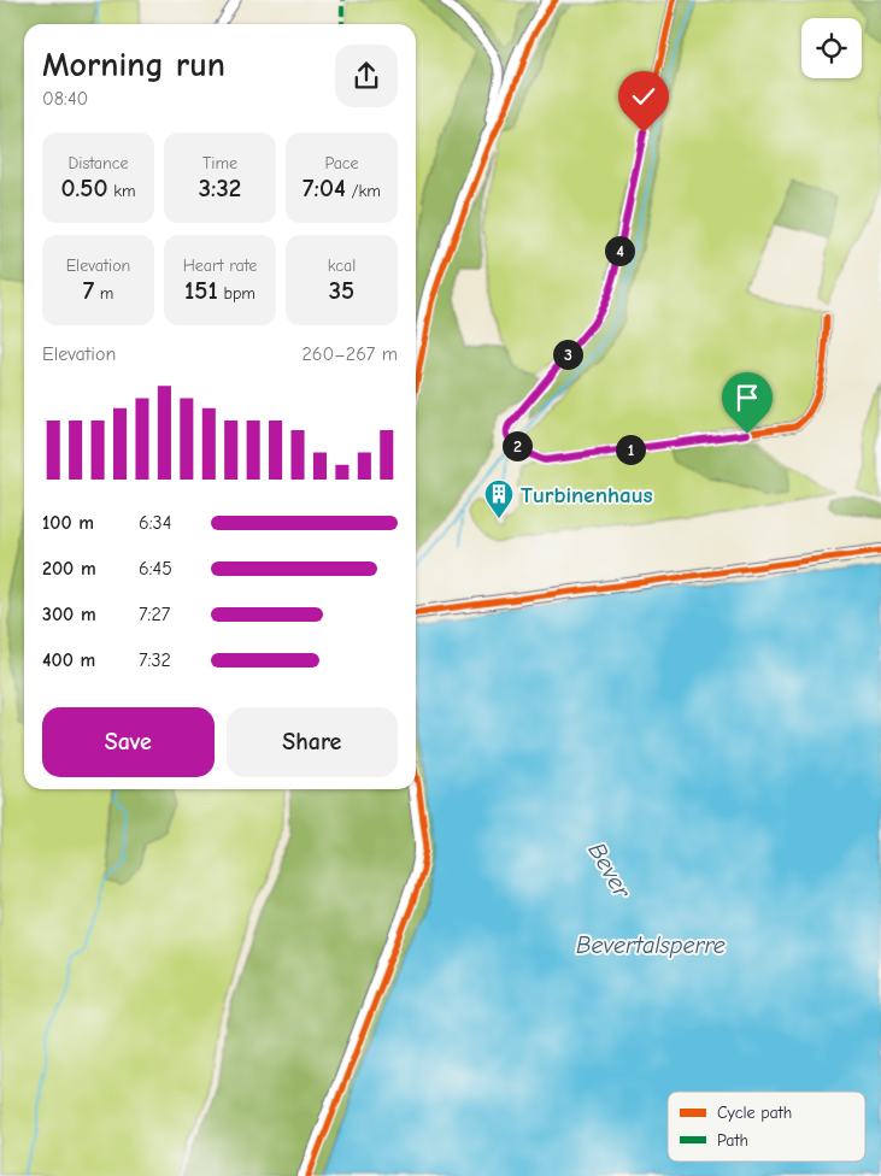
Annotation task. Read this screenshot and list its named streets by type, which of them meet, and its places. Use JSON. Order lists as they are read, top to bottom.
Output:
{
  "water": ["Bever", "Bevertalsperre"],
  "places": {
    "building": ["Turbinenhaus"]
  },
  "legend": ["Cycle path", "Path"],
  "page": {
    "heading": ["Morning run", "08:40"],
    "stats": [
      ["Distance", "0.50 km"],
      ["Time", "3:32"],
      ["Pace", "7:04 /km"],
      ["Elevation", "7 m"],
      ["Heart rate", "151 bpm"],
      ["kcal", "35"]
    ],
    "pins": [
      "4",
      "3",
      "2",
      "1"
    ],
    "chart": ["Elevation", "260–267 m"],
    "list": [
      {
        "name": "100 m",
        "note": "6:34"
      },
      {
        "name": "200 m",
        "note": "6:45"
      },
      {
        "name": "300 m",
        "note": "7:27"
      },
      {
        "name": "400 m",
        "note": "7:32"
      }
    ],
    "buttons": ["Save", "Share"]
  }
}
